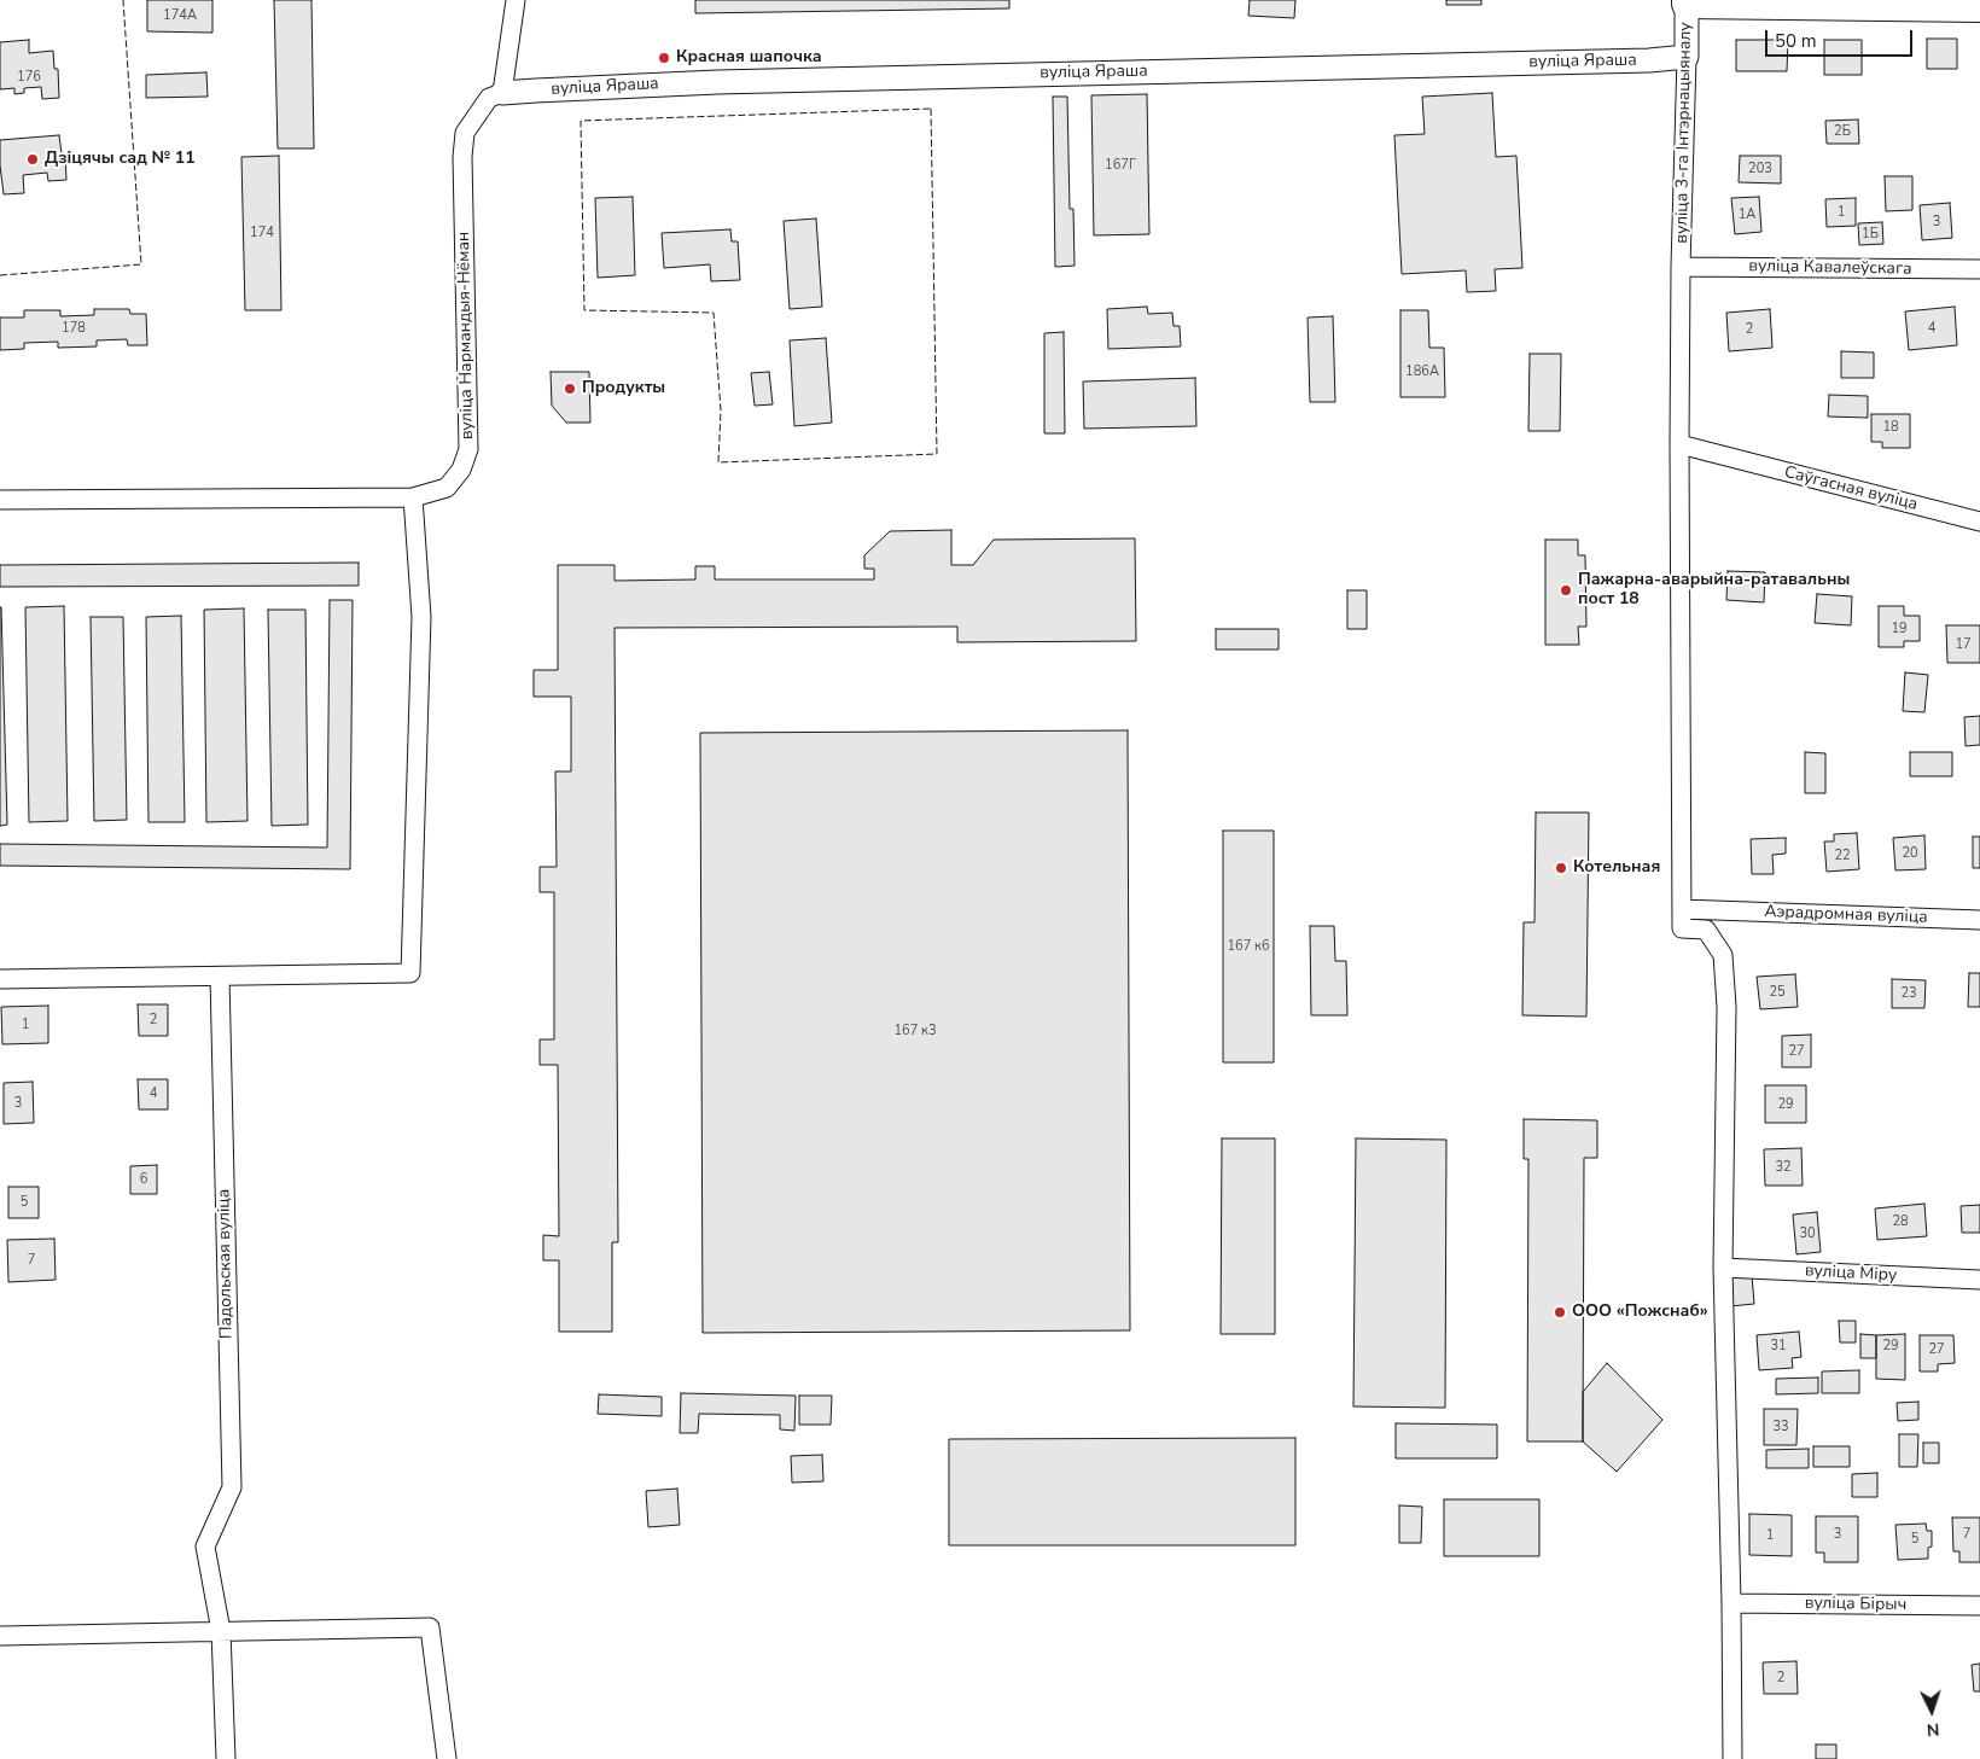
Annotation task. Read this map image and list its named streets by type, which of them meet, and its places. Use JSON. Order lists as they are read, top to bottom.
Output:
{
  "streets": {
    "street": [
      "вуліца Яраша",
      "вуліца 3-га Інтэрнацыяналу",
      "вуліца Кавалеўскага",
      "вуліца Нармандыя-Нёман",
      "Саўгасная вуліца",
      "Аэрадромная вуліца",
      "Падольская вуліца",
      "вуліца Міру",
      "вуліца Бірыч"
    ]
  },
  "crossings": [
    ["вуліца Яраша", "вуліца 3-га Інтэрнацыяналу"],
    ["вуліца Яраша", "вуліца Нармандыя-Нёман"],
    ["вуліца 3-га Інтэрнацыяналу", "вуліца Кавалеўскага"],
    ["вуліца 3-га Інтэрнацыяналу", "Саўгасная вуліца"],
    ["вуліца 3-га Інтэрнацыяналу", "Аэрадромная вуліца"]
  ],
  "places": [
    "Красная шапочка",
    "Дзіцячы сад № 11",
    "Продукты",
    "Пажарна-аварыйна-ратавальны пост 18",
    "Котельная",
    "ООО «Пожснаб»"
  ],
  "house_numbers": [
    "174А",
    "176",
    "2Б",
    "167Г",
    "203",
    "1",
    "1А",
    "3",
    "174",
    "1Б",
    "178",
    "4",
    "2",
    "186А",
    "18",
    "19",
    "17",
    "20",
    "22",
    "167 к6",
    "25",
    "23",
    "2",
    "1",
    "167 к3",
    "27",
    "4",
    "3",
    "29",
    "32",
    "6",
    "5",
    "28",
    "30",
    "7",
    "31",
    "29",
    "27",
    "33",
    "3",
    "7",
    "1",
    "5",
    "2"
  ],
  "scale_bar": "50 m",
  "north": "bottom"
}
